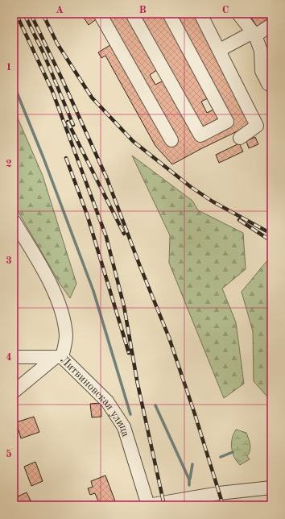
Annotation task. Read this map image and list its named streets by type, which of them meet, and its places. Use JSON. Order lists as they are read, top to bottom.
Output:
{
  "streets": {
    "street": ["Литвиновская улица"]
  },
  "grid": {
    "columns": ["A", "B", "C"],
    "rows": [
      "1",
      "2",
      "3",
      "4",
      "5"
    ]
  }
}
